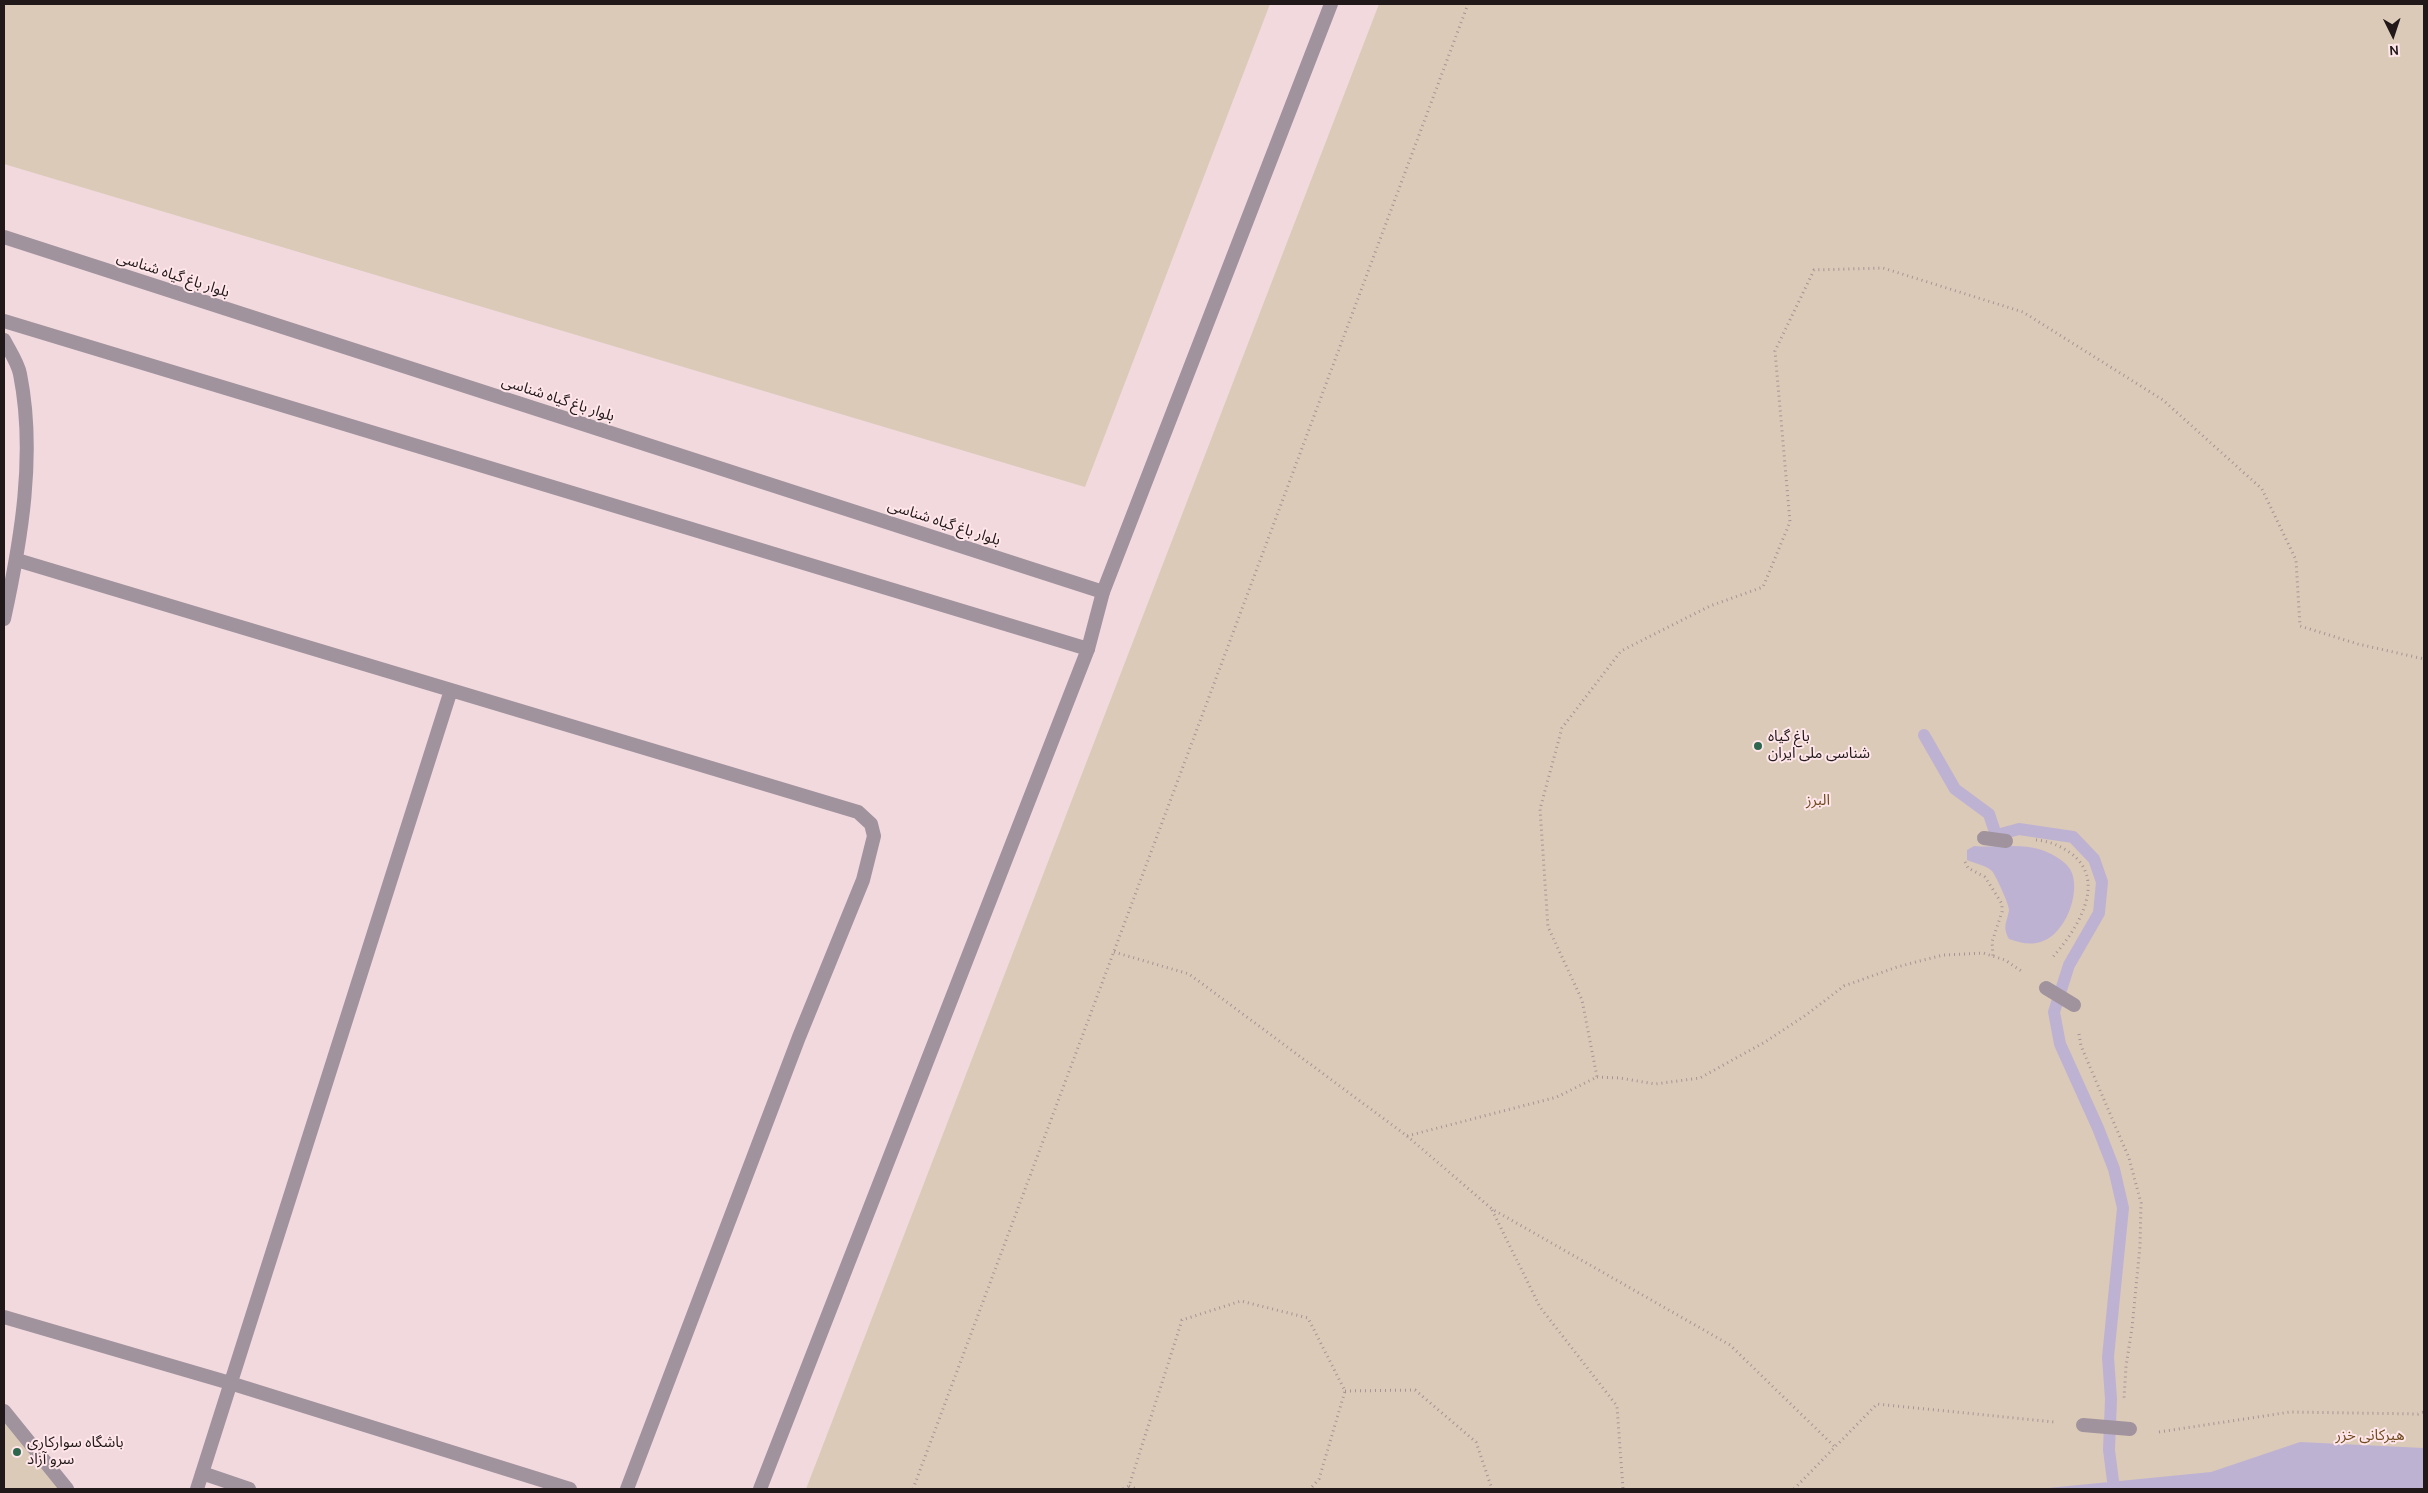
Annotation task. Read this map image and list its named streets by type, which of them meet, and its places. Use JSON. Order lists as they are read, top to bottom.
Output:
{
  "streets": {
    "street": ["بلوار باغ گیاه شناسی"]
  },
  "parks": ["البرز", "هیرکانی خزر"],
  "places": ["باغ گیاه‌ شناسی ملی ایران", "باشگاه سوارکاری سرو آزاد"],
  "north": "bottom"
}
